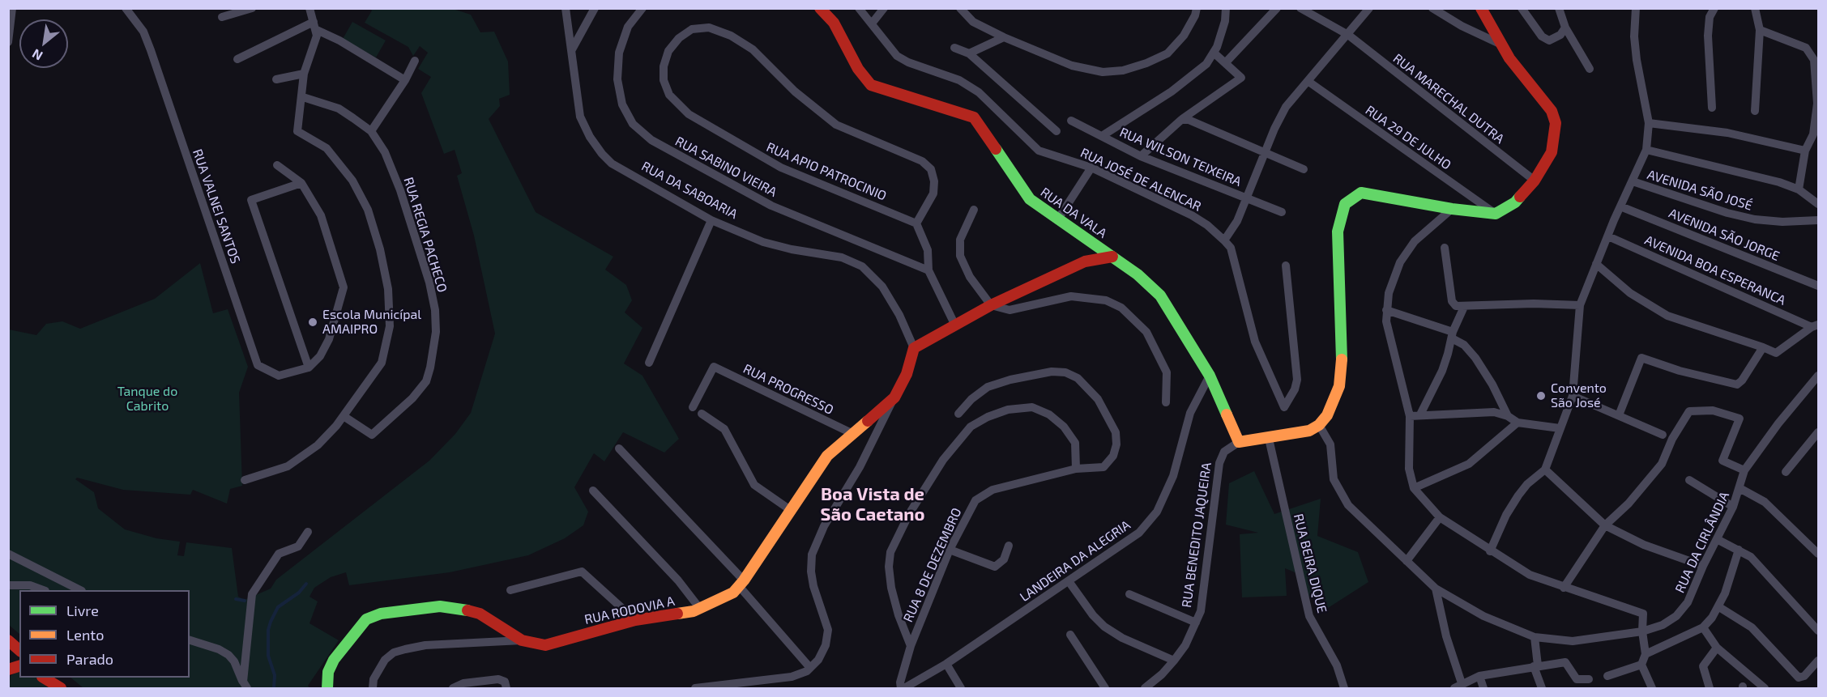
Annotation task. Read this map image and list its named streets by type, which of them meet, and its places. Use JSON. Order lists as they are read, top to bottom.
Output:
{
  "streets": {
    "street": [
      "RUA MARECHAL DUTRA",
      "RUA 29 DE JULHO",
      "RUA WILSON TEIXEIRA",
      "RUA SABINO VIEIRA",
      "RUA APIO PATROCINIO",
      "RUA JOSÉ DE ALENCAR",
      "RUA DA SABOARIA",
      "AVENIDA SÃO JOSÉ",
      "RUA VALNEI SANTOS",
      "RUA DA VALA",
      "RUA REGIA PACHECO",
      "AVENIDA SÃO JORGE",
      "AVENIDA BOA ESPERANCA",
      "RUA PROGRESSO",
      "RUA BENEDITO JAQUEIRA",
      "RUA DA CIRLÂNDIA",
      "LANDEIRA DA ALEGRIA",
      "RUA BEIRA DIQUE",
      "RUA 8 DE DEZEMBRO",
      "RUA RODOVIA A"
    ]
  },
  "crossings": [
    ["RUA DA VALA", "RUA BENEDITO JAQUEIRA"],
    ["RUA DA VALA", "LANDEIRA DA ALEGRIA"],
    ["RUA PROGRESSO", "RUA RODOVIA A"],
    ["LANDEIRA DA ALEGRIA", "RUA 8 DE DEZEMBRO"]
  ],
  "districts": ["Boa Vista de São Caetano"],
  "parks": ["Tanque do Cabrito"],
  "places": ["Escola Municípal AMAIPRO", "Convento São José"],
  "legend": ["Livre", "Lento", "Parado"],
  "north": "bottom left"
}
